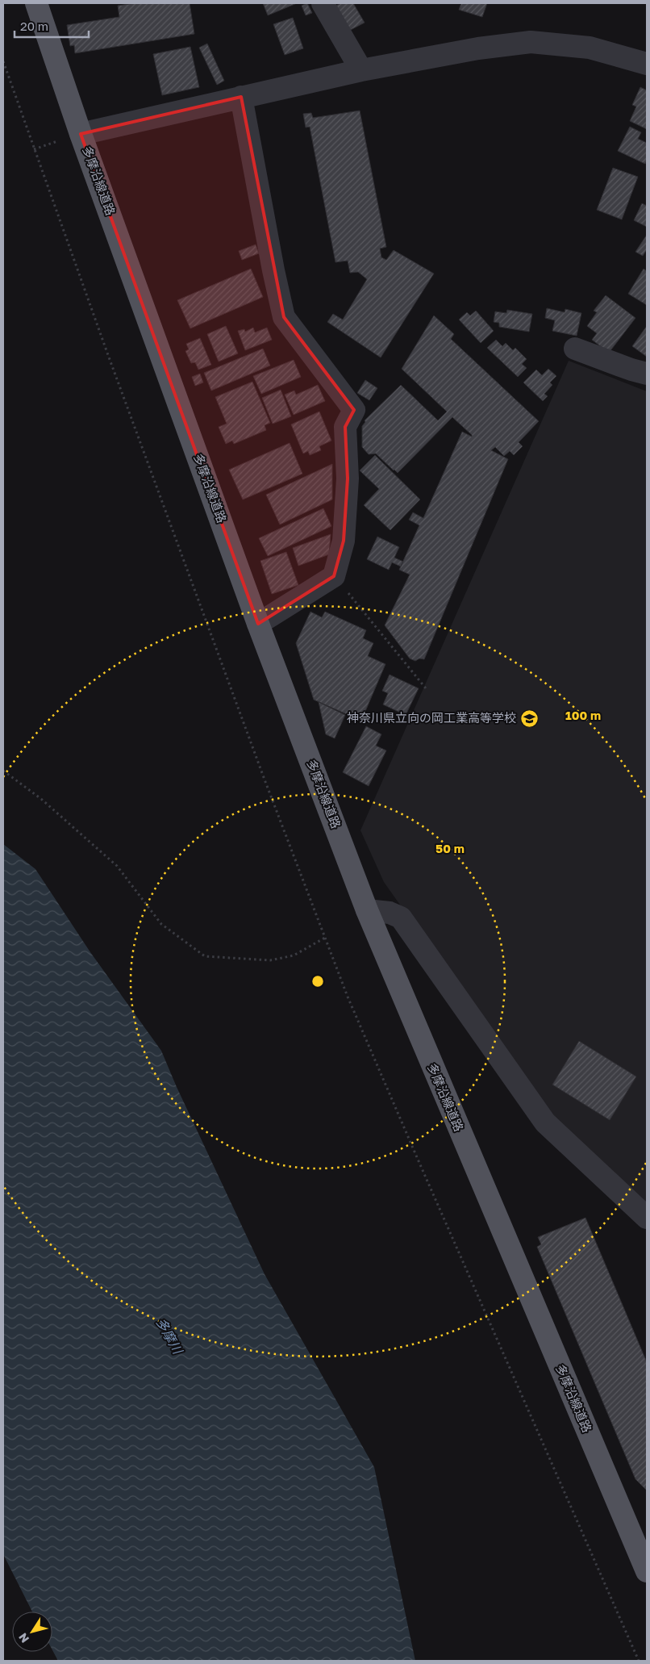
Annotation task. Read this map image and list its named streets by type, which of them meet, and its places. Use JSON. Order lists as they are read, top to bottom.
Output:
{
  "streets": {
    "main road": ["多摩沿線道路"]
  },
  "water": ["多摩川"],
  "places": {
    "school or university": ["神奈川県立向の岡工業高等学校"]
  },
  "scale_bar": "20 m",
  "north": "bottom left",
  "rings": ["100 m", "50 m"]
}
